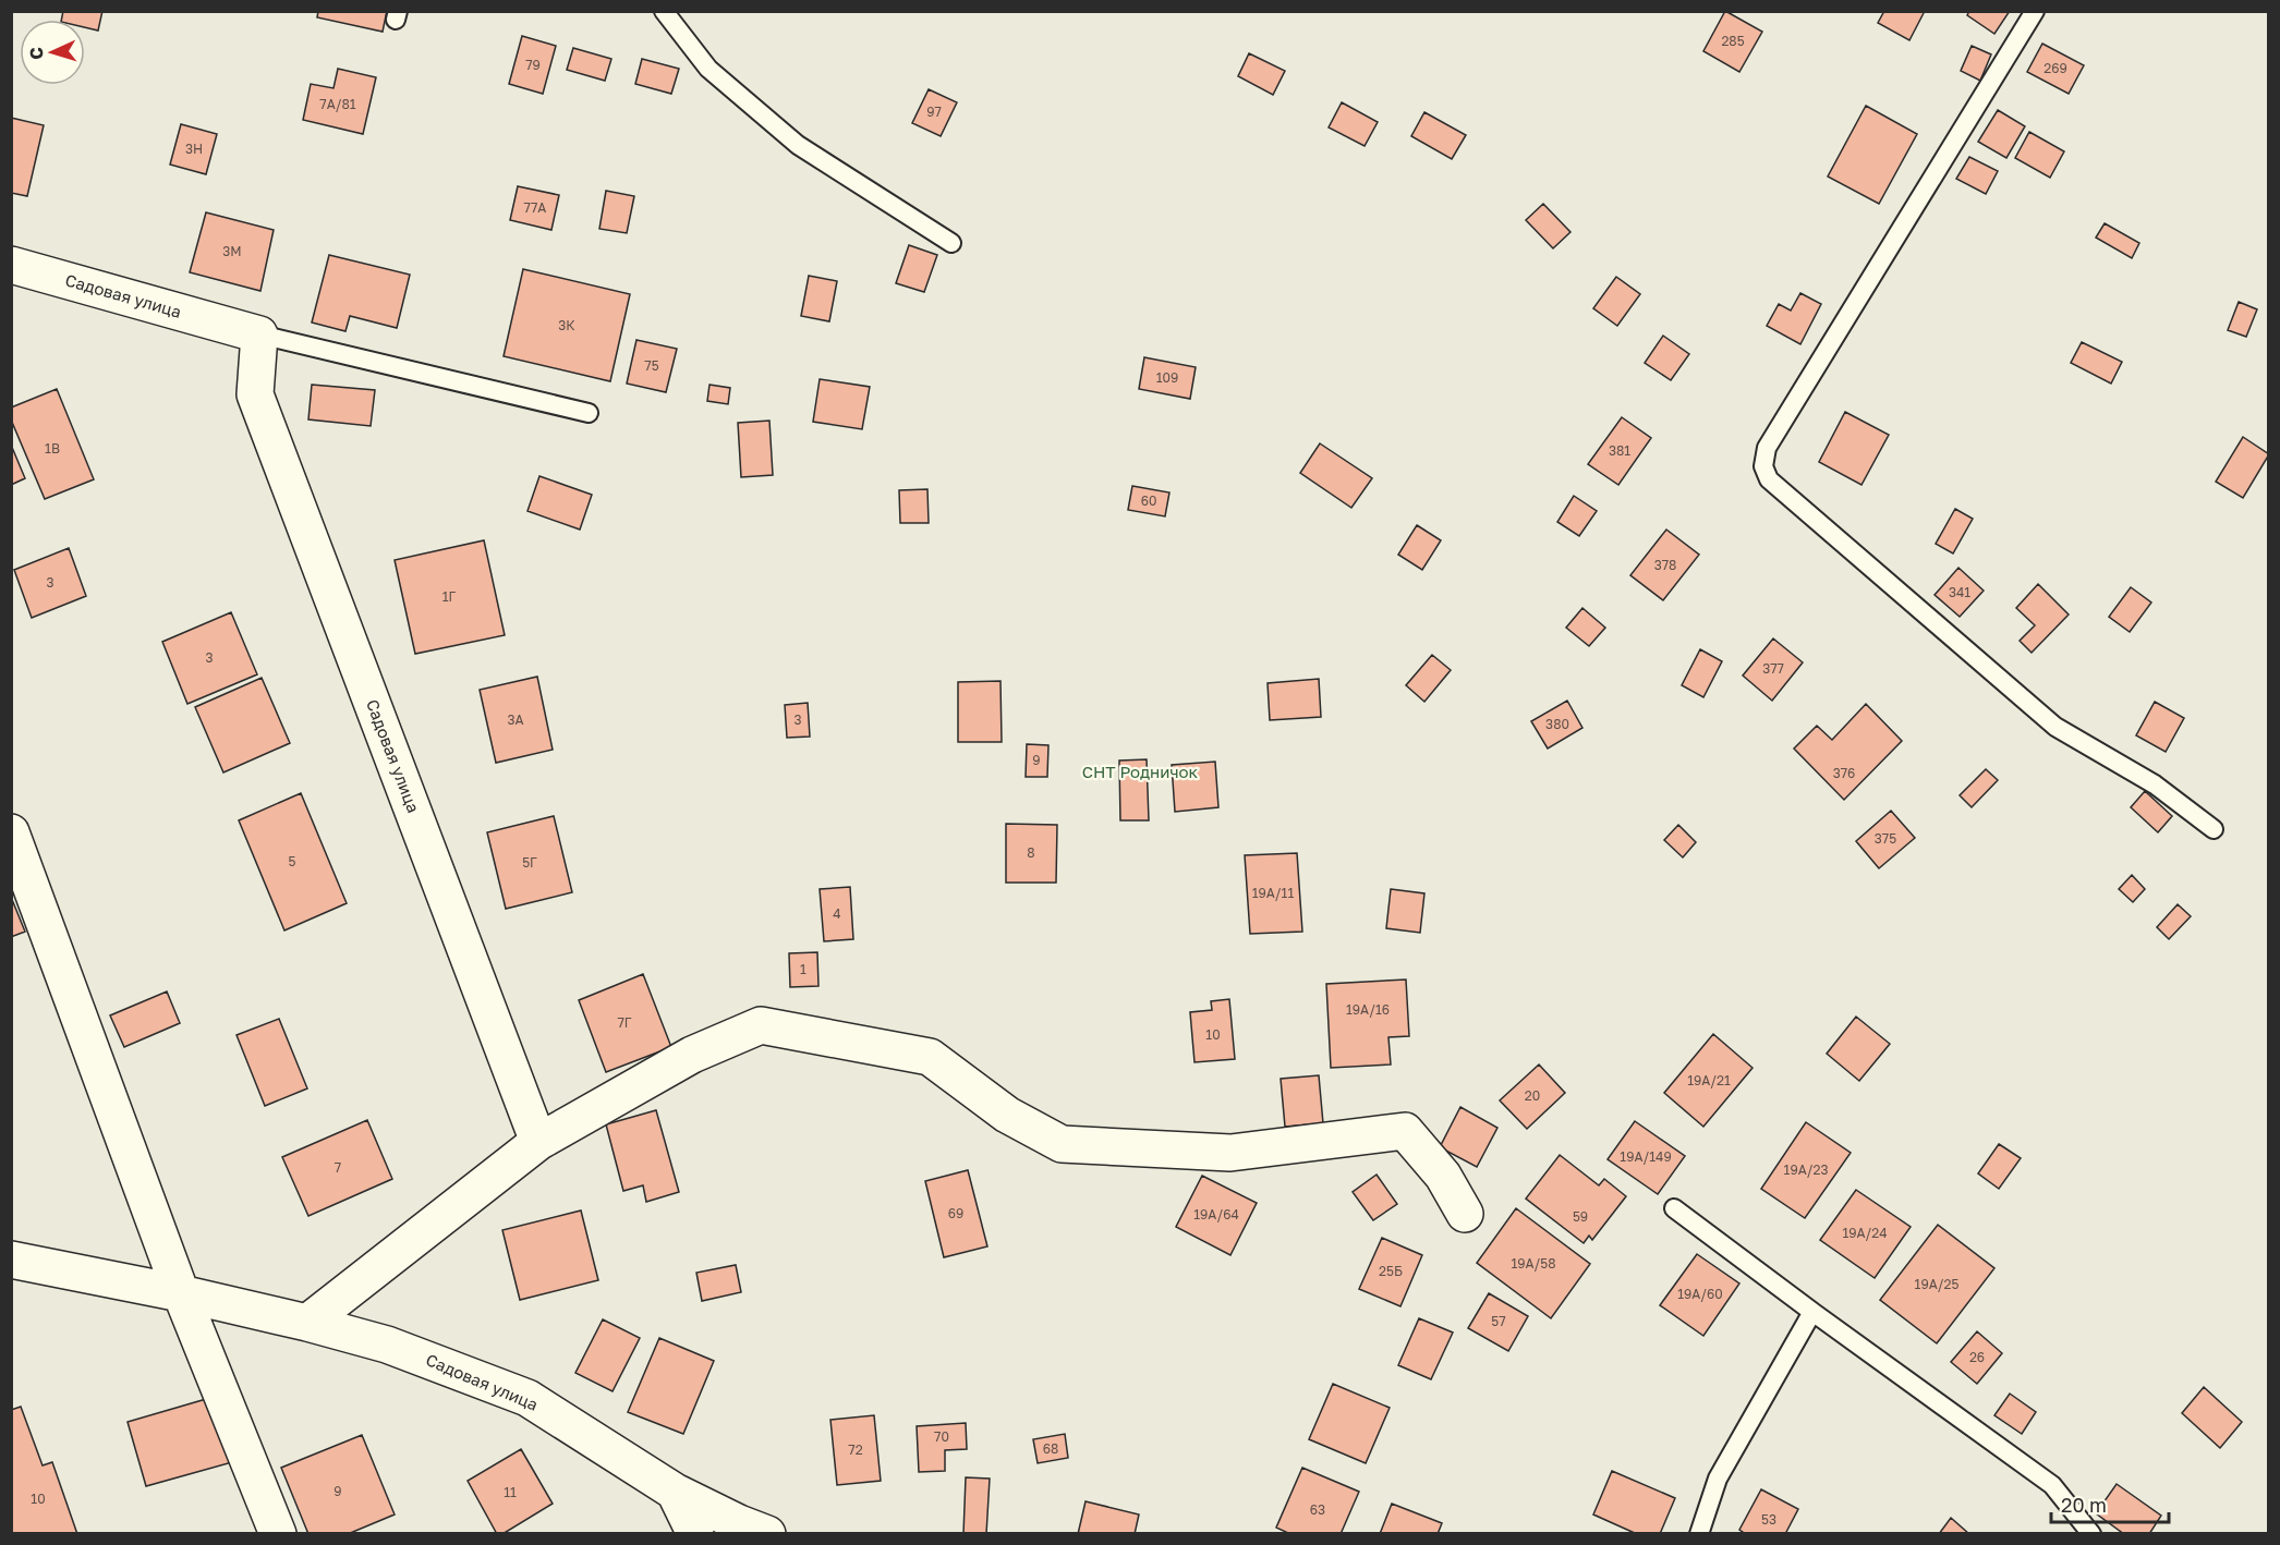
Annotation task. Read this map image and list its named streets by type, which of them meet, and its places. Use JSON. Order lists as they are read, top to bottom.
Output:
{
  "streets": {
    "street": ["Садовая улица"]
  },
  "parks": ["СНТ Родничок"],
  "house_numbers": [
    "285",
    "79",
    "269",
    "7А/81",
    "97",
    "3Н",
    "77А",
    "3М",
    "3К",
    "75",
    "109",
    "1В",
    "381",
    "60",
    "378",
    "3",
    "341",
    "1Г",
    "3",
    "377",
    "3А",
    "3",
    "380",
    "9",
    "376",
    "375",
    "8",
    "5",
    "5Г",
    "19А/11",
    "4",
    "1",
    "19А/16",
    "7Г",
    "10",
    "19А/21",
    "20",
    "19А/149",
    "7",
    "19А/23",
    "69",
    "19А/64",
    "59",
    "19А/24",
    "19А/58",
    "25Б",
    "19А/25",
    "19А/60",
    "57",
    "26",
    "70",
    "68",
    "72",
    "9",
    "11",
    "10",
    "63",
    "53"
  ],
  "scale_bar": "20 m",
  "north": "left"
}
